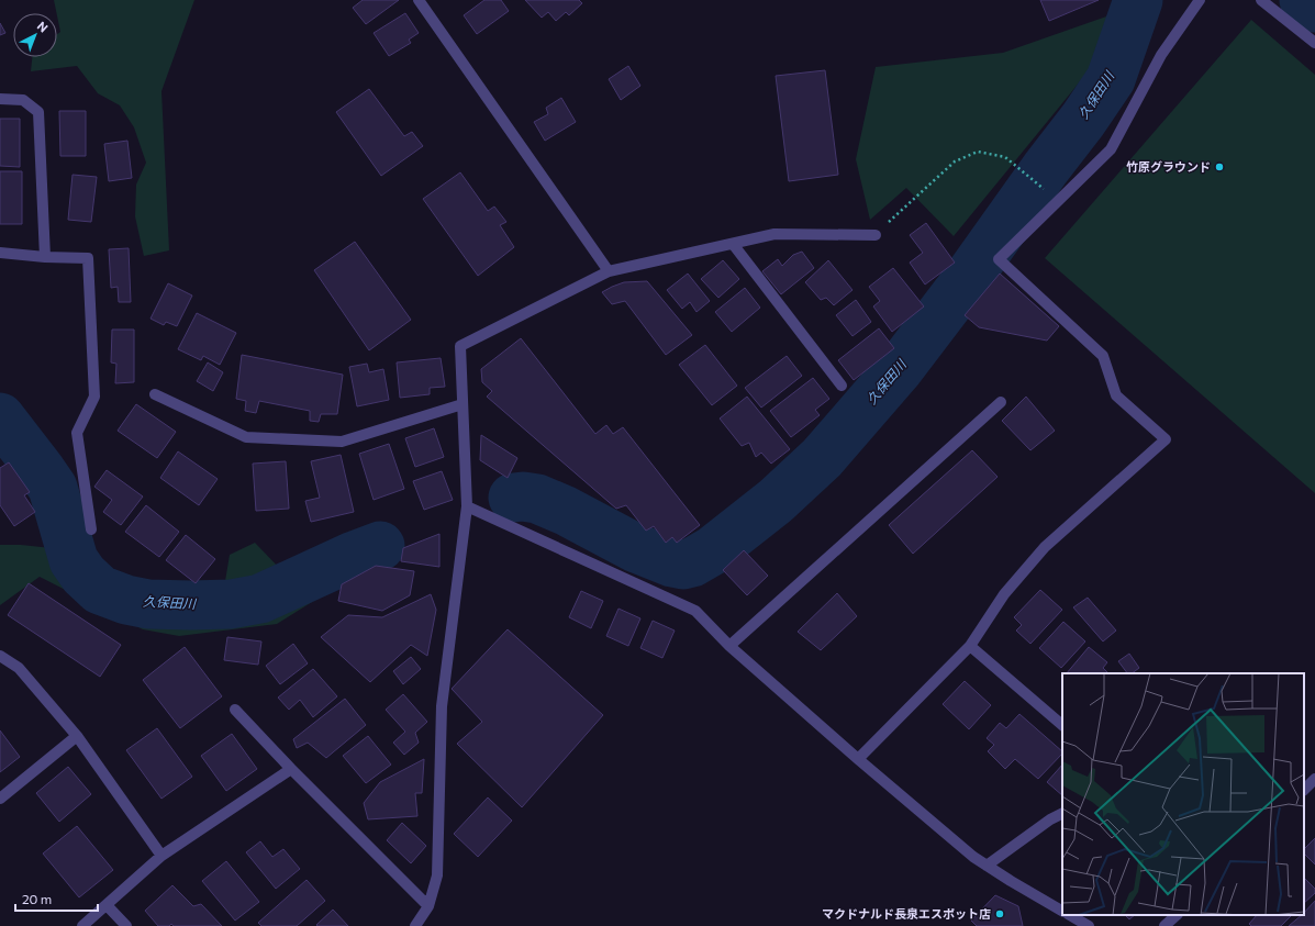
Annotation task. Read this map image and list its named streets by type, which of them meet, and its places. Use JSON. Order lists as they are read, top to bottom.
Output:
{
  "water": ["久保田川"],
  "places": ["竹原グラウンド", "マクドナルド長泉エスポット店"],
  "scale_bar": "20 m",
  "north": "top right"
}
